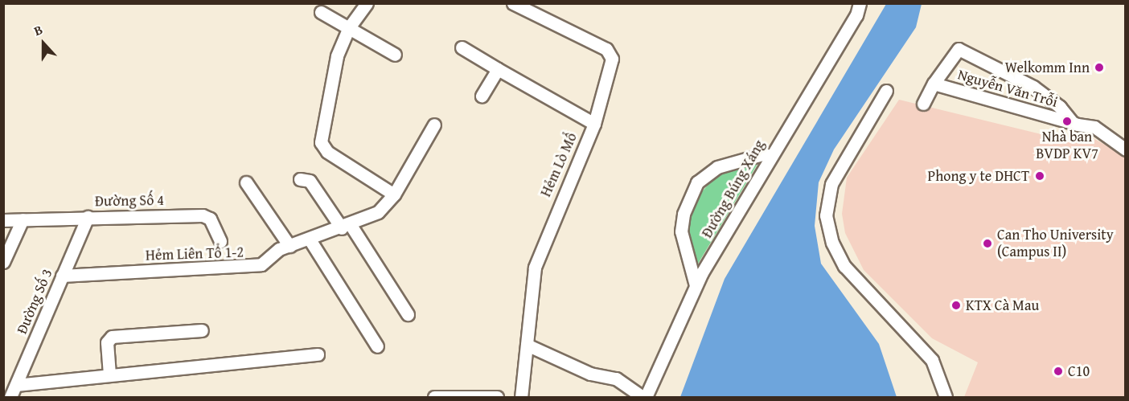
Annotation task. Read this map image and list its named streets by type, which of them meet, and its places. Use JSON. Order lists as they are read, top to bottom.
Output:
{
  "streets": {
    "street": [
      "Nguyễn Văn Trỗi",
      "Hẻm Lò Mổ",
      "Đường Búng Xáng",
      "Đường Số 4",
      "Hẻm Liên Tổ 1-2",
      "Đường Số 3"
    ]
  },
  "crossings": [
    ["Đường Số 4", "Đường Số 3"],
    ["Hẻm Liên Tổ 1-2", "Đường Số 3"]
  ],
  "places": [
    "Welkomm Inn",
    "Nhà ban BVDP KV7",
    "Phong y te DHCT",
    "Can Tho University (Campus II)",
    "KTX Cà Mau",
    "C10"
  ],
  "north": "top"
}
